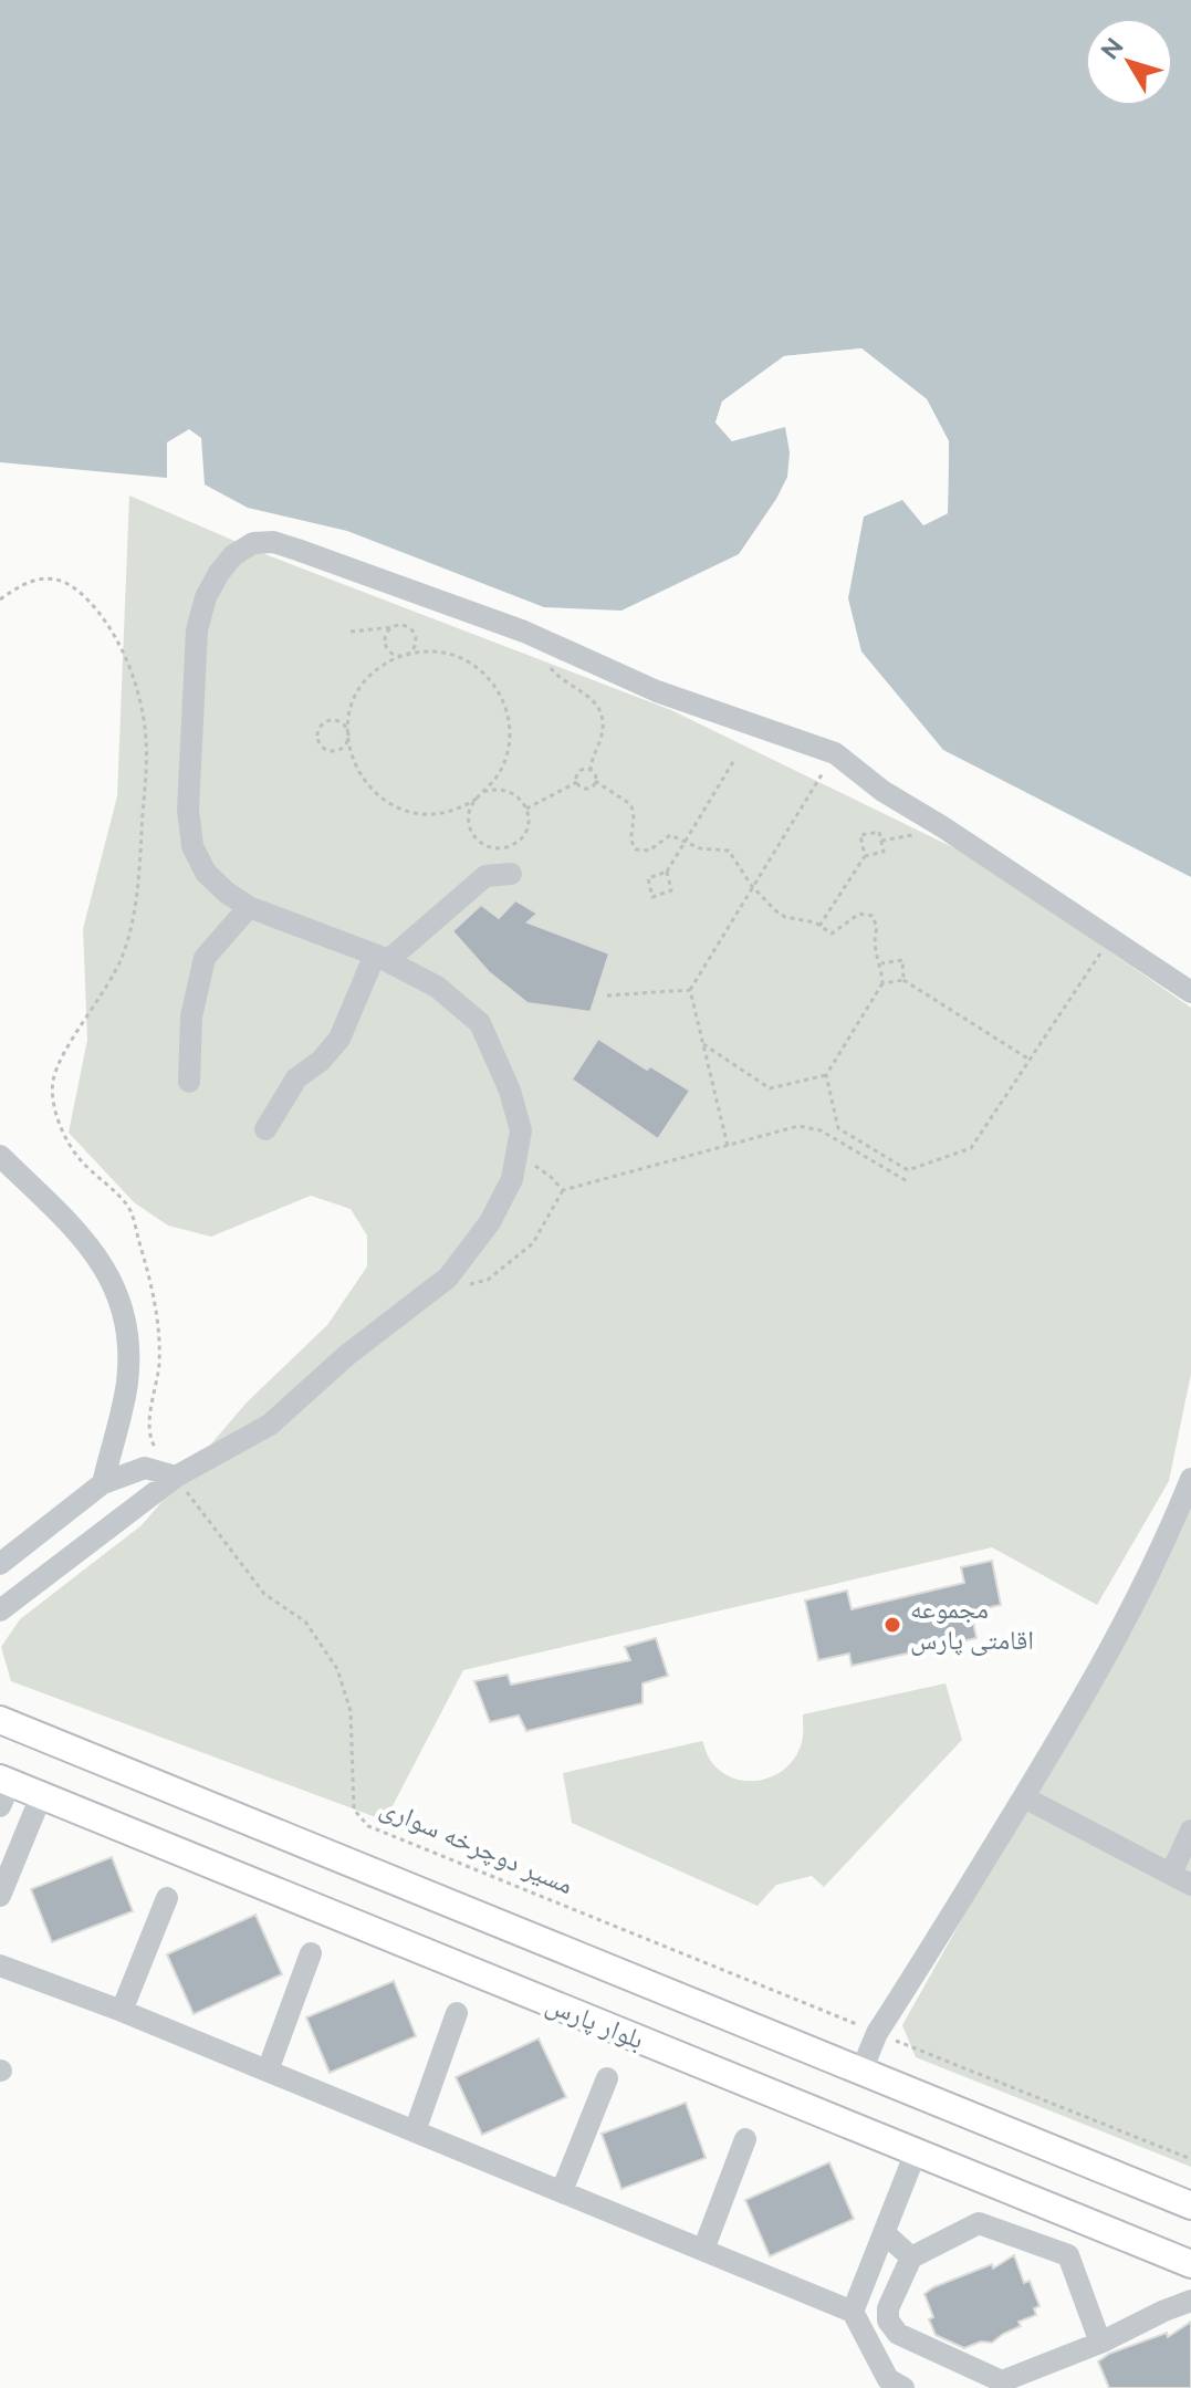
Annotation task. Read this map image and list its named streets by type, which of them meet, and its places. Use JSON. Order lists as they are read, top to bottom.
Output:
{
  "streets": {
    "main road": ["بلوار پارس"],
    "path": ["مسیر دوچرخه سواری"]
  },
  "places": ["مجموعه اقامتی پارس"],
  "north": "top left"
}
